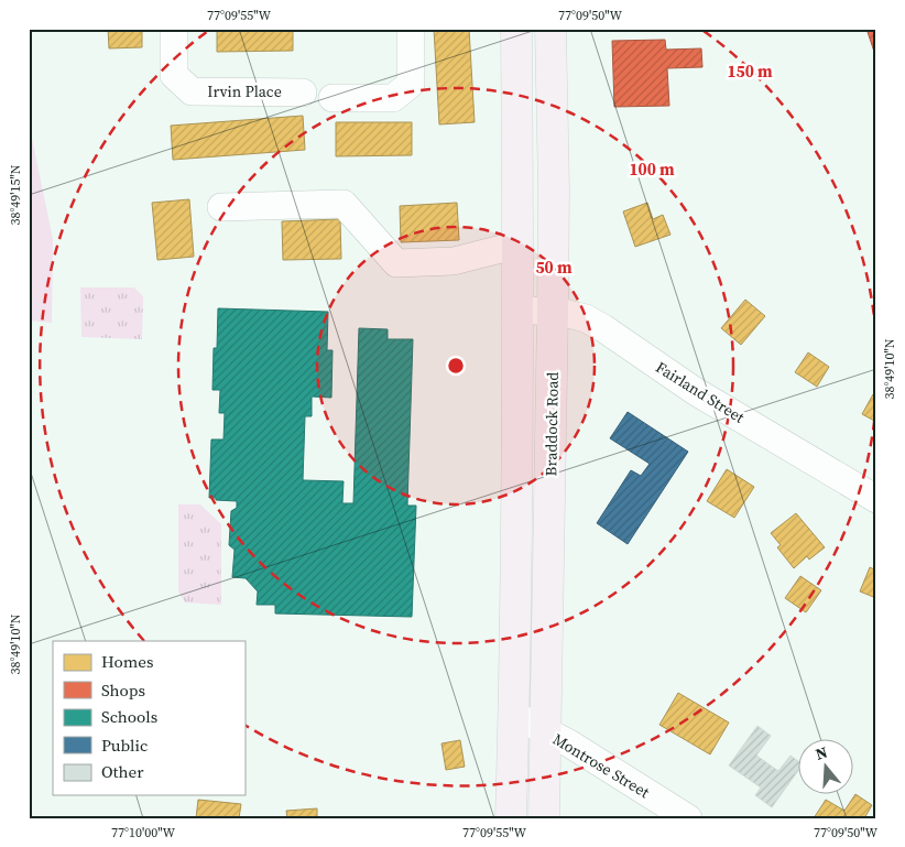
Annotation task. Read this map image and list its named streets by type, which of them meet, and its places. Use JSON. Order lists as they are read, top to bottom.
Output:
{
  "streets": {
    "main road": ["Braddock Road"],
    "street": ["Irvin Place", "Fairland Street", "Montrose Street"]
  },
  "crossings": [
    ["Fairland Street", "Braddock Road"],
    ["Braddock Road", "Montrose Street"]
  ],
  "legend": [
    "Homes",
    "Shops",
    "Schools",
    "Public",
    "Other"
  ],
  "north": "top",
  "coordinates": [
    "77°09'55\"W",
    "77°09'50\"W",
    "38°49'15\"N",
    "38°49'10\"N",
    "77°10'00\"W"
  ],
  "rings": ["150 m", "100 m", "50 m"]
}
